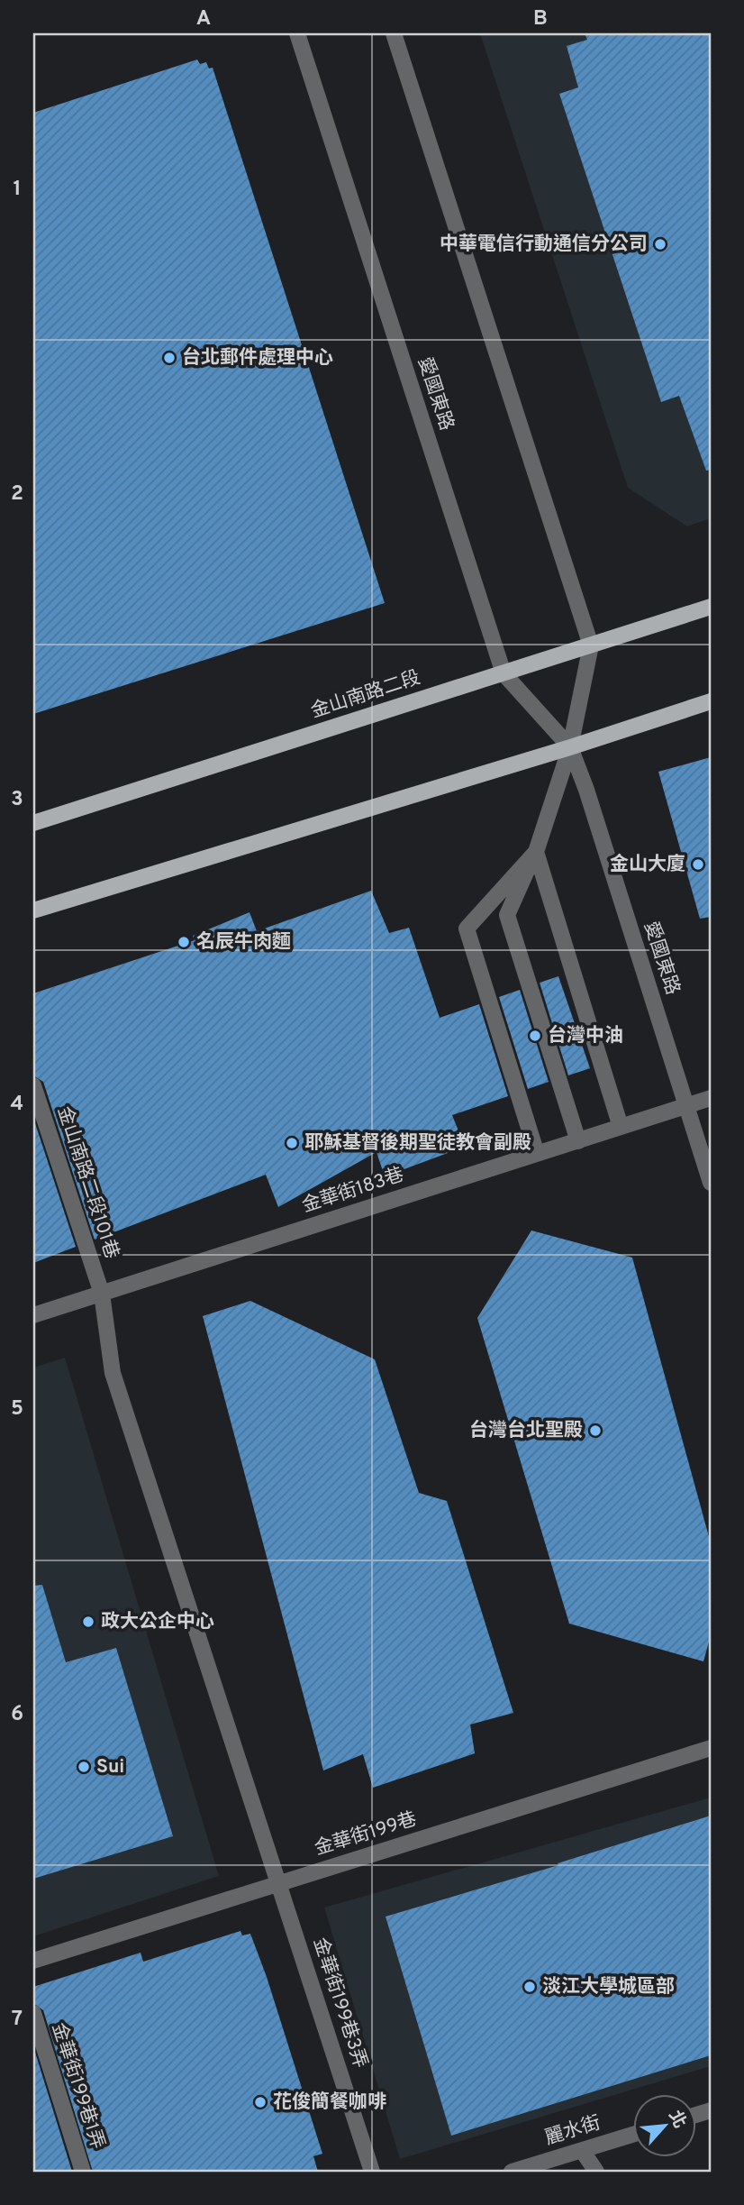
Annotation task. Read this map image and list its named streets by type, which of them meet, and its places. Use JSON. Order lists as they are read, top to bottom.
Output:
{
  "streets": {
    "main road": ["金山南路二段"],
    "street": [
      "愛國東路",
      "金山南路二段101巷",
      "金華街183巷",
      "金華街199巷",
      "金華街199巷3弄",
      "金華街199巷1弄",
      "麗水街"
    ]
  },
  "crossings": [
    ["愛國東路", "金山南路二段"],
    ["愛國東路", "金華街183巷"],
    ["金山南路二段101巷", "金華街183巷"],
    ["金山南路二段101巷", "金華街199巷"],
    ["金山南路二段101巷", "金華街199巷3弄"],
    ["金華街199巷", "金華街199巷3弄"]
  ],
  "places": [
    "中華電信行動通信分公司",
    "台北郵件處理中心",
    "金山大廈",
    "名辰牛肉麵",
    "台灣中油",
    "耶穌基督後期聖徒教會副殿",
    "台灣台北聖殿",
    "政大公企中心",
    "Sui",
    "淡江大學城區部",
    "花俊簡餐咖啡"
  ],
  "north": "top right",
  "grid": {
    "columns": ["A", "B"],
    "rows": [
      "1",
      "2",
      "3",
      "4",
      "5",
      "6",
      "7"
    ]
  }
}
